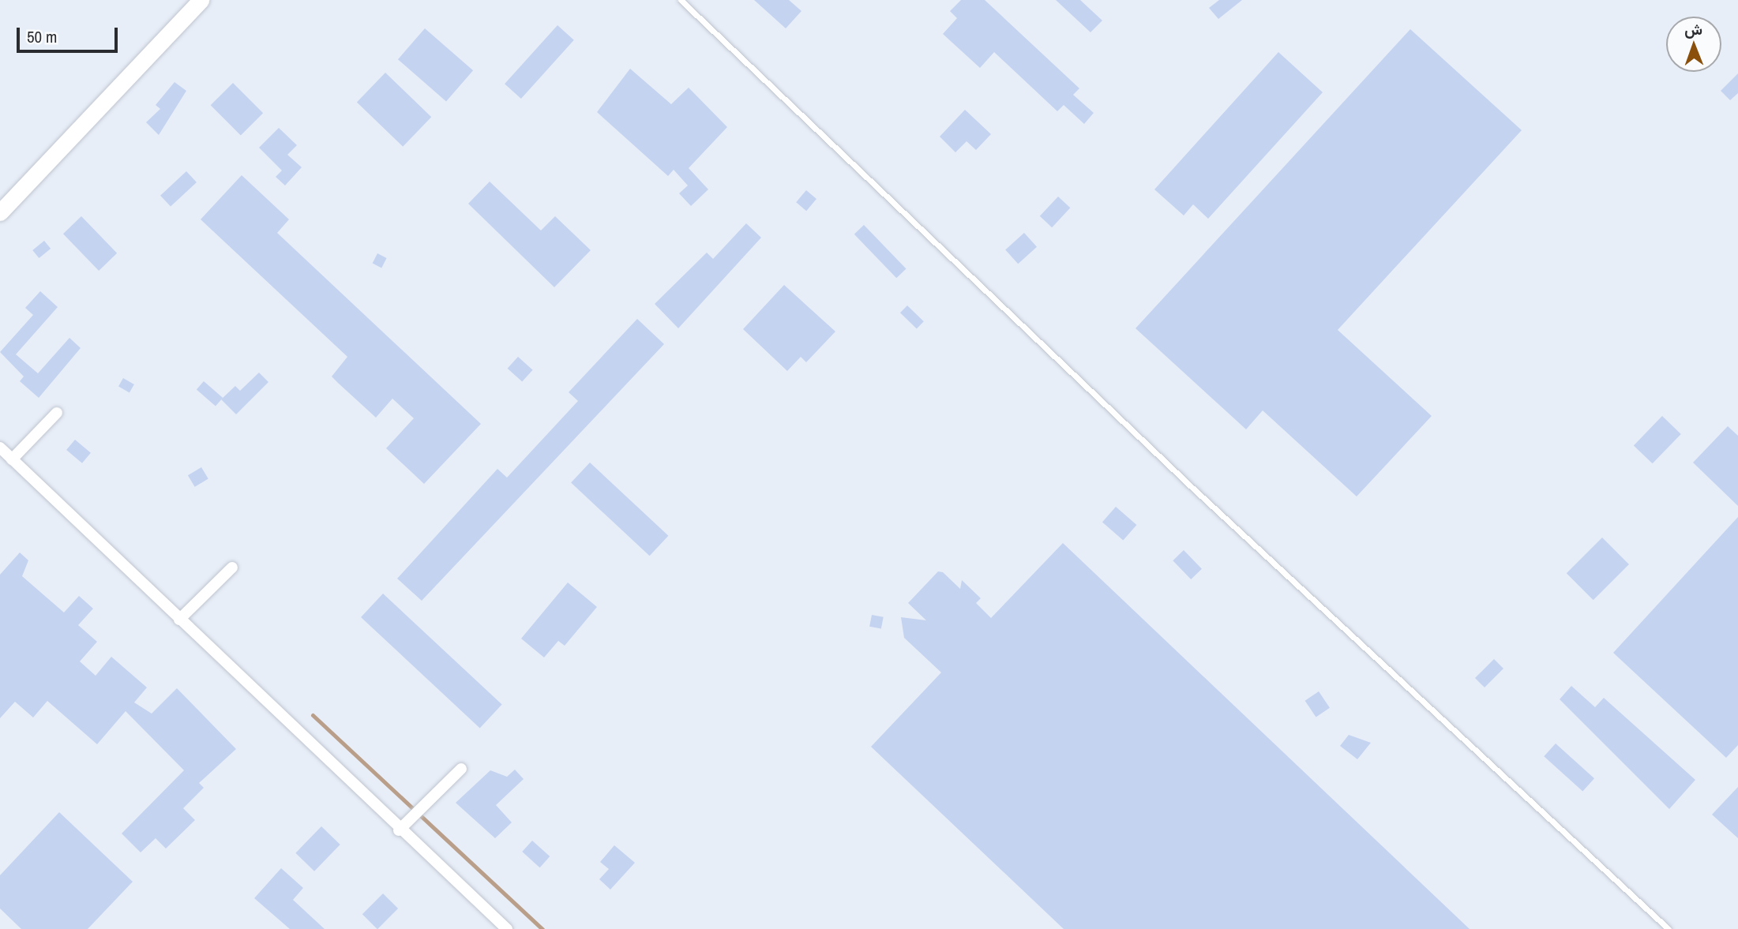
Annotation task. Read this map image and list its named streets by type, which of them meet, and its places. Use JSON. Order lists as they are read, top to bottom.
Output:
{
  "scale_bar": "50 m",
  "north": "top"
}
